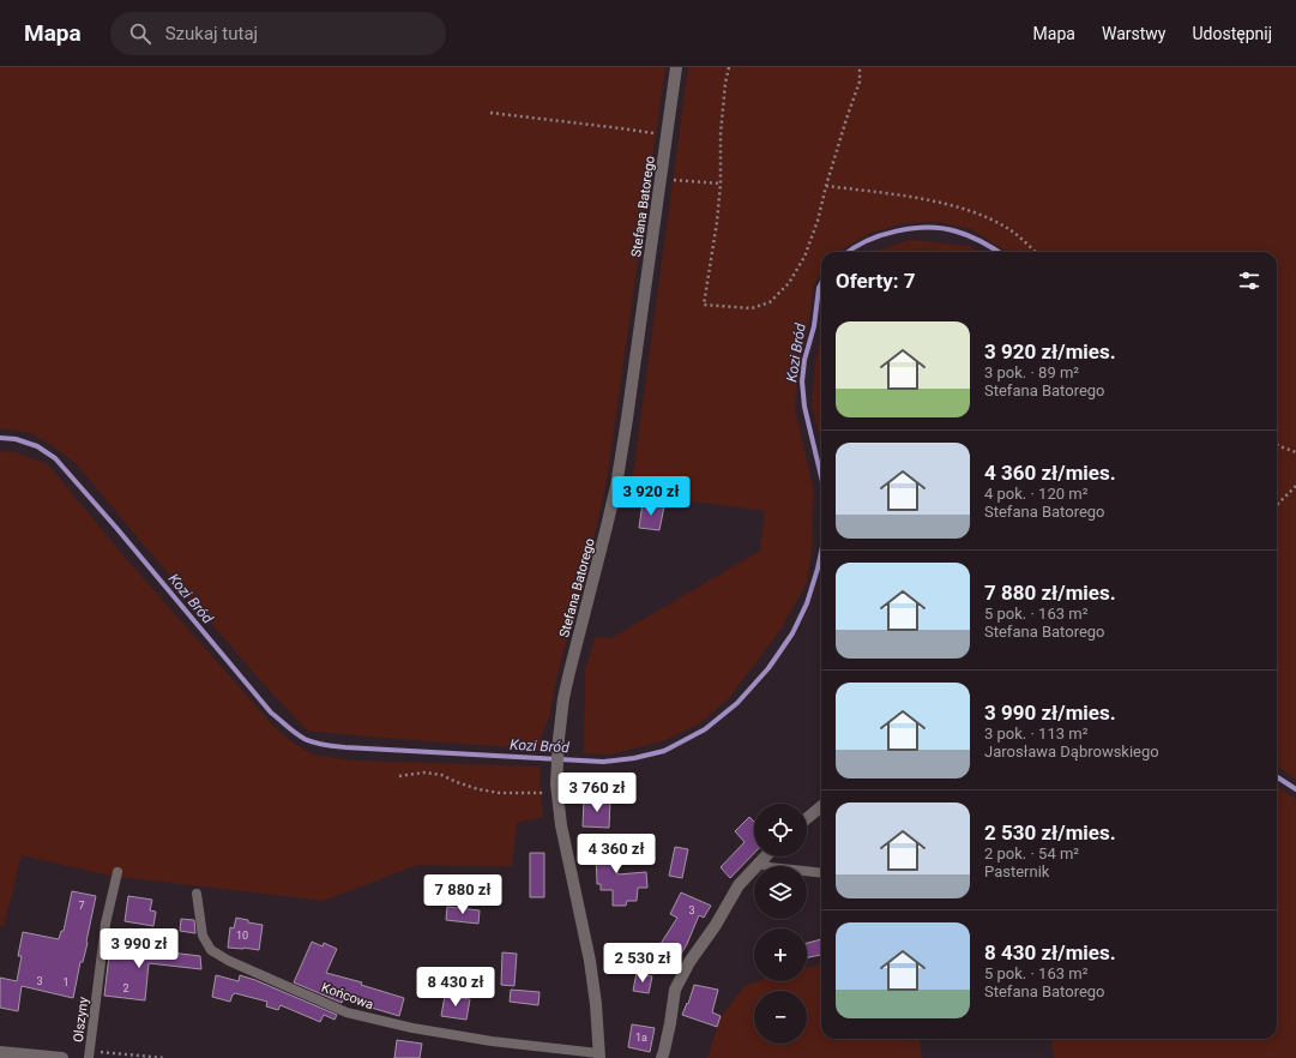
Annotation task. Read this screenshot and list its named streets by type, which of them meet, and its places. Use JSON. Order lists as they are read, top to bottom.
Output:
{
  "streets": {
    "street": ["Stefana Batorego"],
    "lane": ["Końcowa", "Olszyny"]
  },
  "crossings": [
    ["Stefana Batorego", "Końcowa"]
  ],
  "water": ["Kozi Bród"],
  "house_numbers": [
    "7",
    "3",
    "10",
    "3",
    "1",
    "2",
    "1a"
  ],
  "page": {
    "header": "Mapa",
    "search": "Szukaj tutaj",
    "nav": ["Mapa", "Warstwy", "Udostępnij"],
    "heading": "Oferty: 7",
    "list": [
      {
        "name": "3 920 zł/mies.",
        "note": "3 pok. · 89 m² · Stefana Batorego"
      },
      {
        "name": "4 360 zł/mies.",
        "note": "4 pok. · 120 m² · Stefana Batorego"
      },
      {
        "name": "7 880 zł/mies.",
        "note": "5 pok. · 163 m² · Stefana Batorego"
      },
      {
        "name": "3 990 zł/mies.",
        "note": "3 pok. · 113 m² · Jarosława Dąbrowskiego"
      },
      {
        "name": "2 530 zł/mies.",
        "note": "2 pok. · 54 m² · Pasternik"
      },
      {
        "name": "8 430 zł/mies.",
        "note": "5 pok. · 163 m² · Stefana Batorego"
      }
    ],
    "price": [
      "3 920 zł",
      "3 760 zł",
      "4 360 zł",
      "7 880 zł",
      "3 990 zł",
      "2 530 zł",
      "8 430 zł"
    ],
    "map_buttons": ["+", "−"]
  }
}
